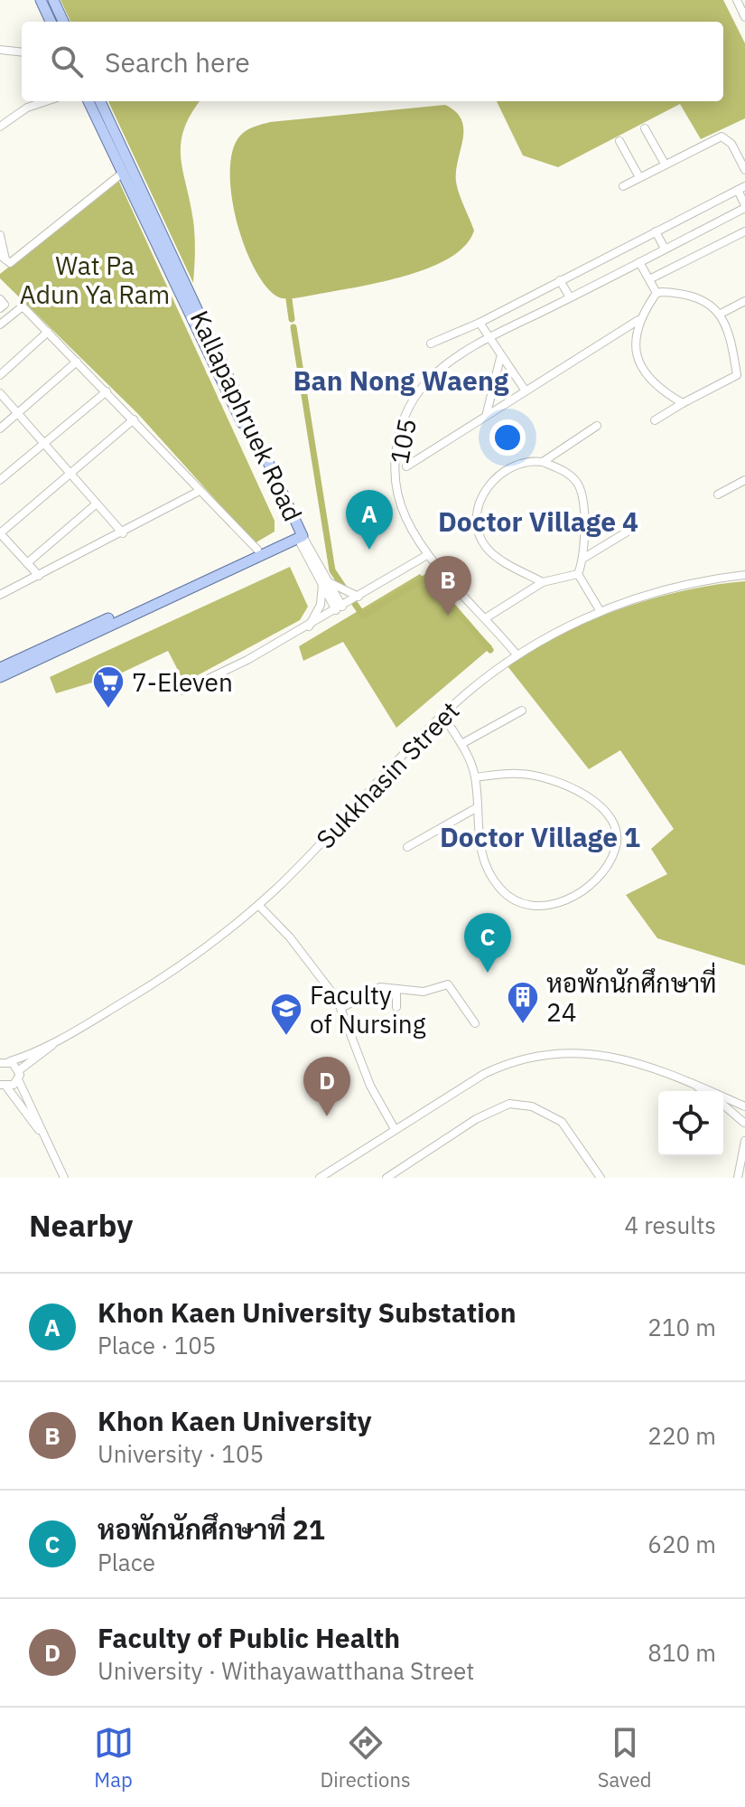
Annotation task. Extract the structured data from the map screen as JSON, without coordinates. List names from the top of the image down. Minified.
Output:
{"streets":{"main road":["Kallapaphruek Road"],"street":["105","Sukkhasin Street"]},"crossings":[["105","Sukkhasin Street"]],"districts":["Ban Nong Waeng","Doctor Village 4","Doctor Village 1"],"parks":["Wat Pa Adun Ya Ram"],"places":{"supermarket":["7-Eleven"],"building":["หอพักนักศึกษาที่ 24"],"school or university":["Faculty of Nursing"]},"page":{"search":"Search here","pins":["A","B","C","D"],"heading":["Nearby","4 results"],"list":[{"mark":"A","name":"Khon Kaen University Substation","note":"Place · 105","value":"210 m"},{"mark":"B","name":"Khon Kaen University","note":"University · 105","value":"220 m"},{"mark":"C","name":"หอพักนักศึกษาที่ 21","note":"Place","value":"620 m"},{"mark":"D","name":"Faculty of Public Health","note":"University · Withayawatthana Street","value":"810 m"}],"nav":["Map","Directions","Saved"]}}
